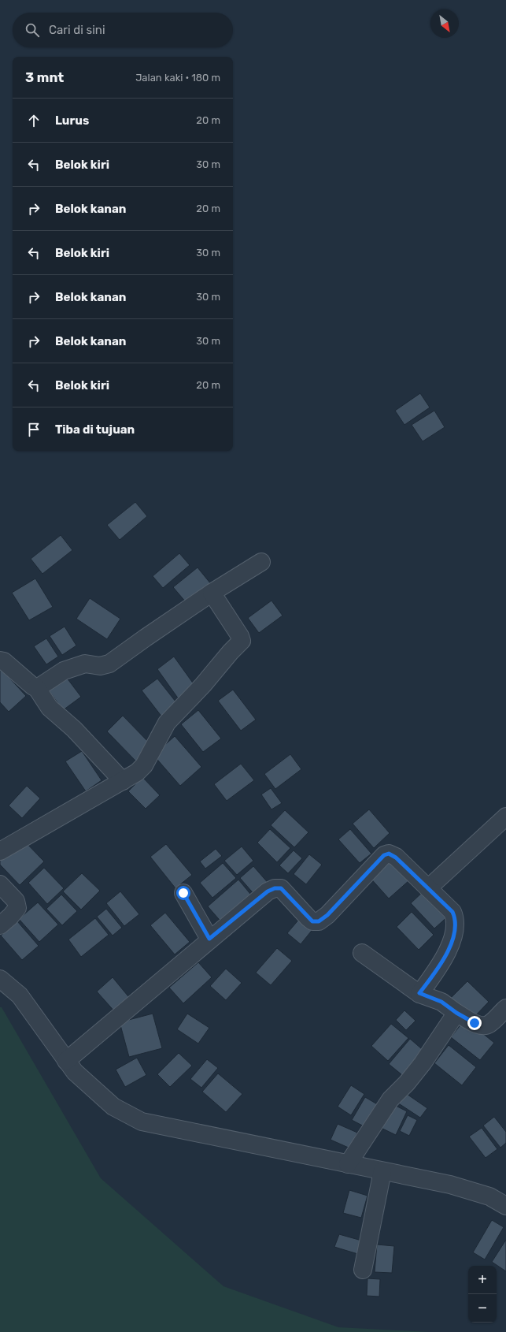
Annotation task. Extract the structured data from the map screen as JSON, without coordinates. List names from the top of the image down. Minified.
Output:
{"north":"bottom right","page":{"search":"Cari di sini","heading":["3 mnt","Jalan kaki · 180 m"],"list":[["Lurus","20 m"],["Belok kiri","30 m"],["Belok kanan","20 m"],["Belok kiri","30 m"],["Belok kanan","30 m"],["Belok kanan","30 m"],["Belok kiri","20 m"],"Tiba di tujuan"],"map_buttons":["+","−"]}}
